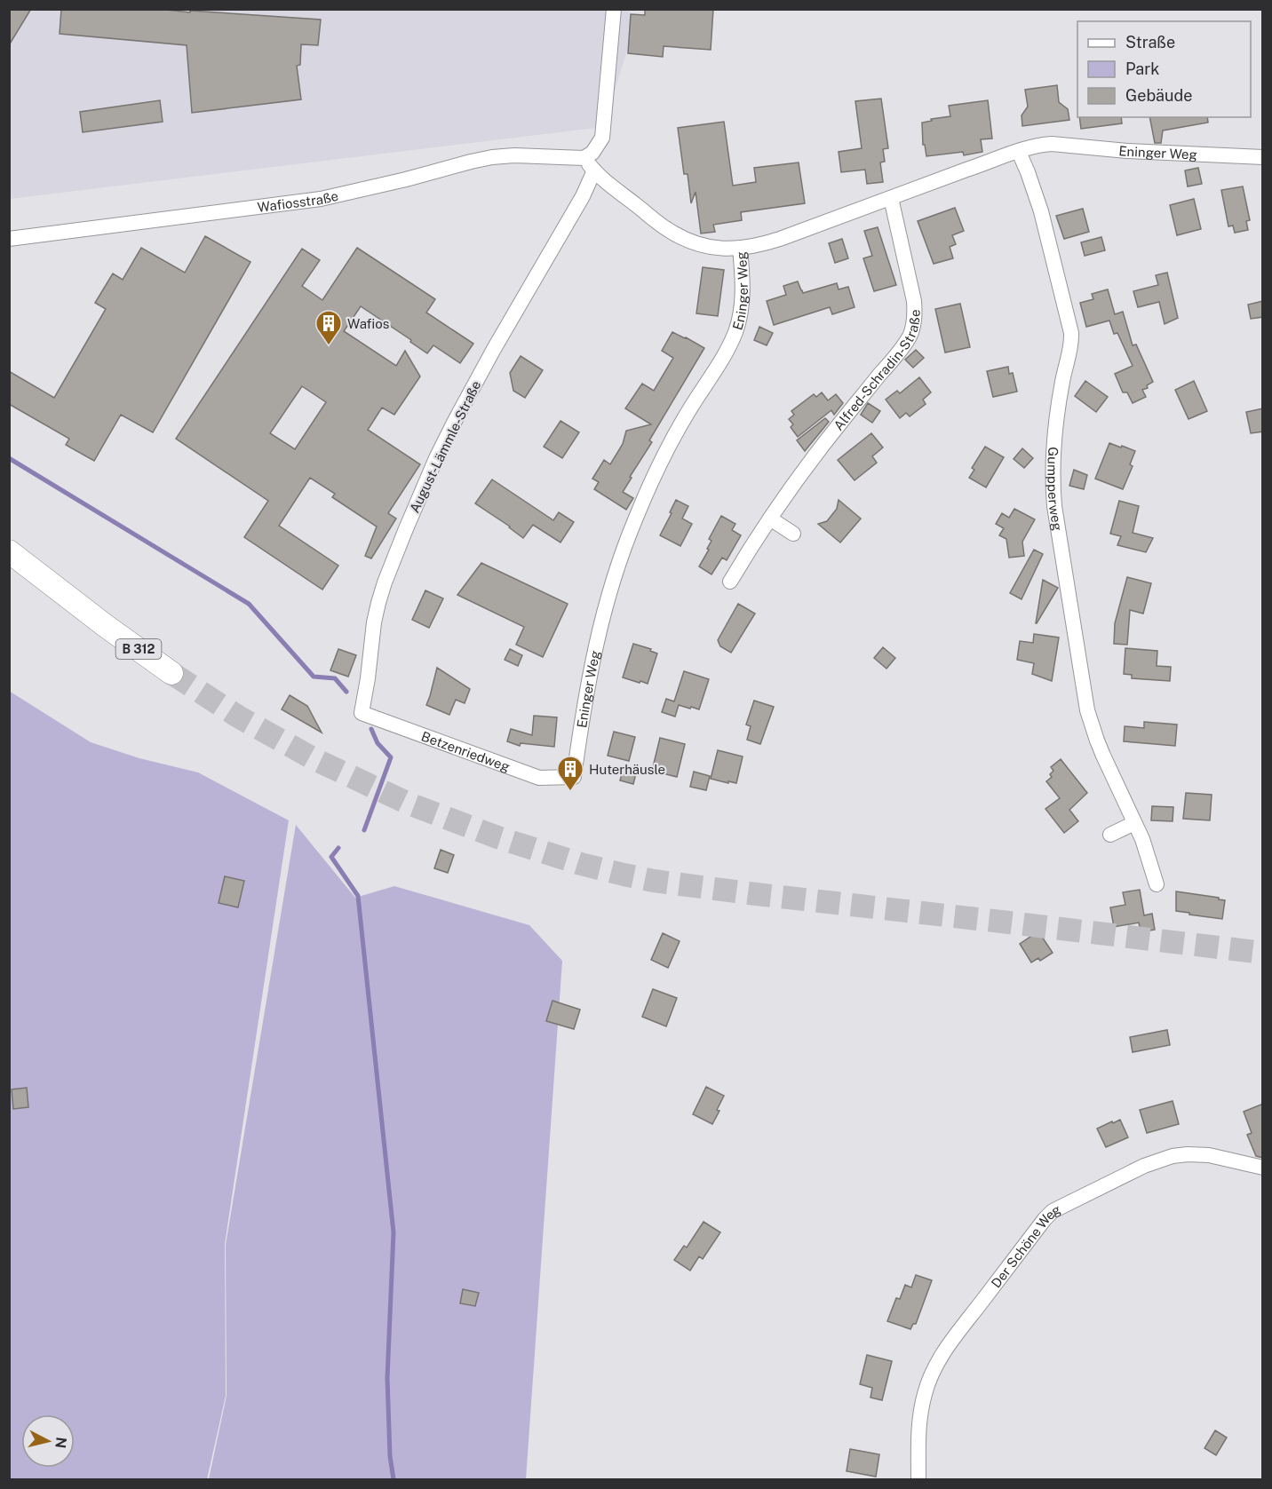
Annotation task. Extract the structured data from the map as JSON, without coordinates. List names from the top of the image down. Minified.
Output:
{"streets":{"main road":["B 312"],"street":["Eninger Weg","Wafiosstraße","Alfred-Schradin-Straße","August-Lämmle-Straße","Gumpperweg","Betzenriedweg","Der Schöne Weg"]},"crossings":[["Eninger Weg","Alfred-Schradin-Straße"],["Eninger Weg","Gumpperweg"],["Eninger Weg","Betzenriedweg"],["August-Lämmle-Straße","Betzenriedweg"]],"places":{"building":["Wafios","Huterhäusle"]},"legend":["Straße","Park","Gebäude"],"north":"right"}
